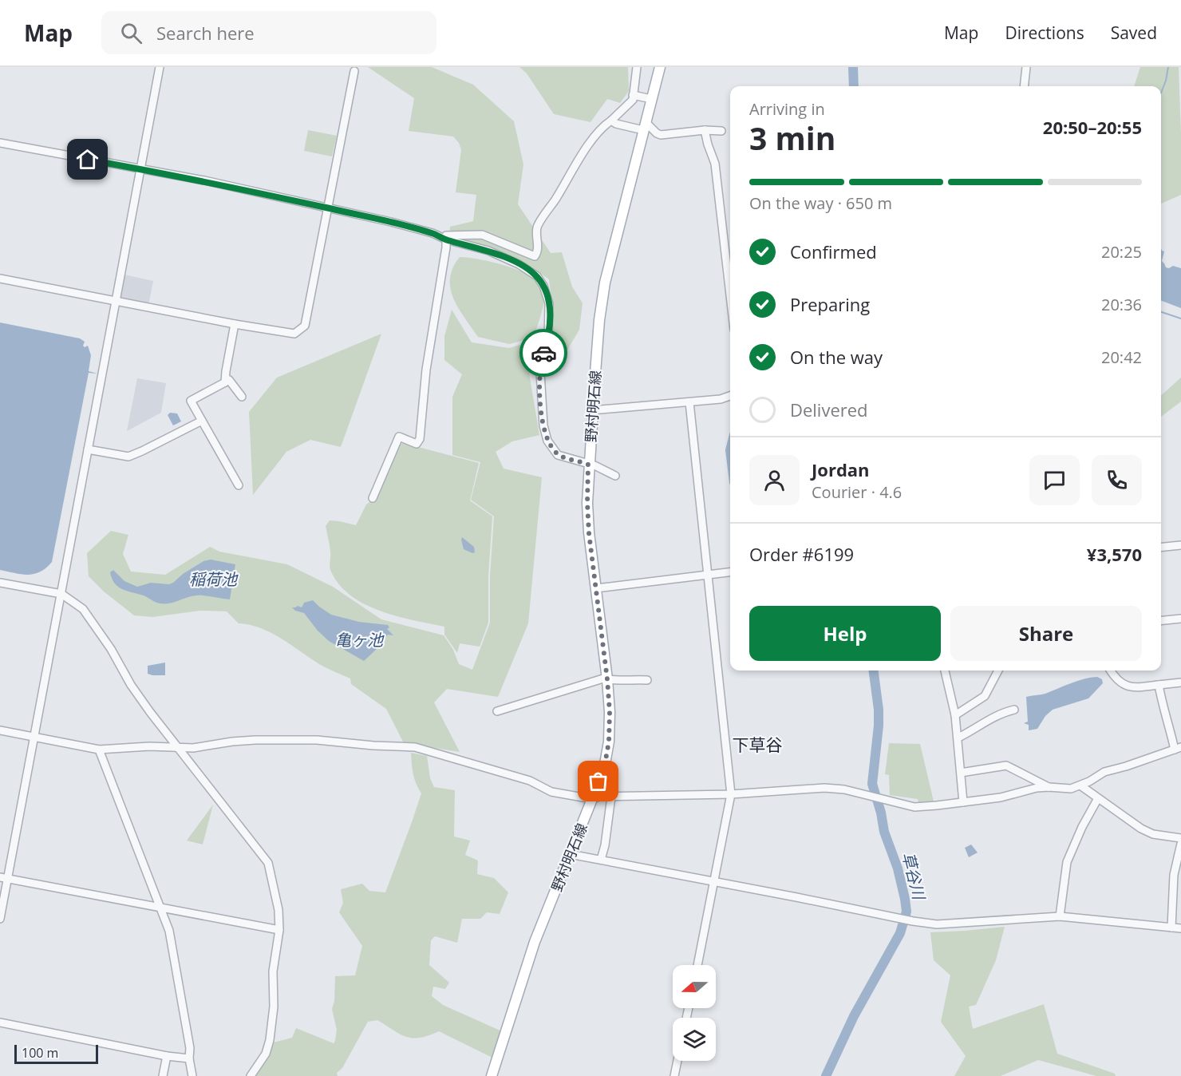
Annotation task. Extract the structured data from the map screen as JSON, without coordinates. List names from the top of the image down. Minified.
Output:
{"streets":{"main road":["野村明石線"]},"districts":["下草谷"],"water":["稲荷池","亀ヶ池","草谷川"],"scale_bar":"100 m","north":"left","page":{"header":"Map","search":"Search here","nav":["Map","Directions","Saved"],"heading":["3 min","Arriving in","20:50–20:55"],"panel":["Jordan","Courier · 4.6","Order #6199","¥3,570"],"bar":"On the way · 650 m","list":[["Confirmed","20:25"],["Preparing","20:36"],["On the way","20:42"],"Delivered"],"buttons":["Help","Share"],"scale":"100 m"}}
